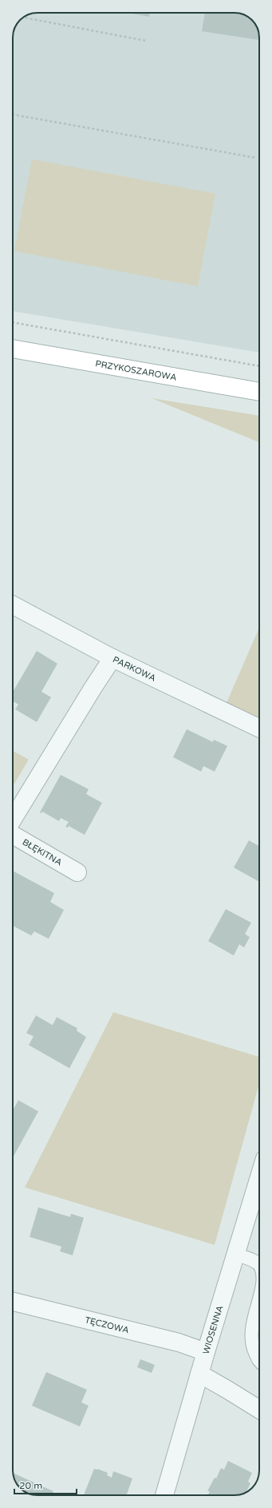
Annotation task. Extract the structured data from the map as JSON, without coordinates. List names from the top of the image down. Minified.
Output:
{"streets":{"street":["PRZYKOSZAROWA","PARKOWA","BŁĘKITNA","TĘCZOWA","WIOSENNA"]},"crossings":[["TĘCZOWA","WIOSENNA"]],"scale_bar":"20 m"}
